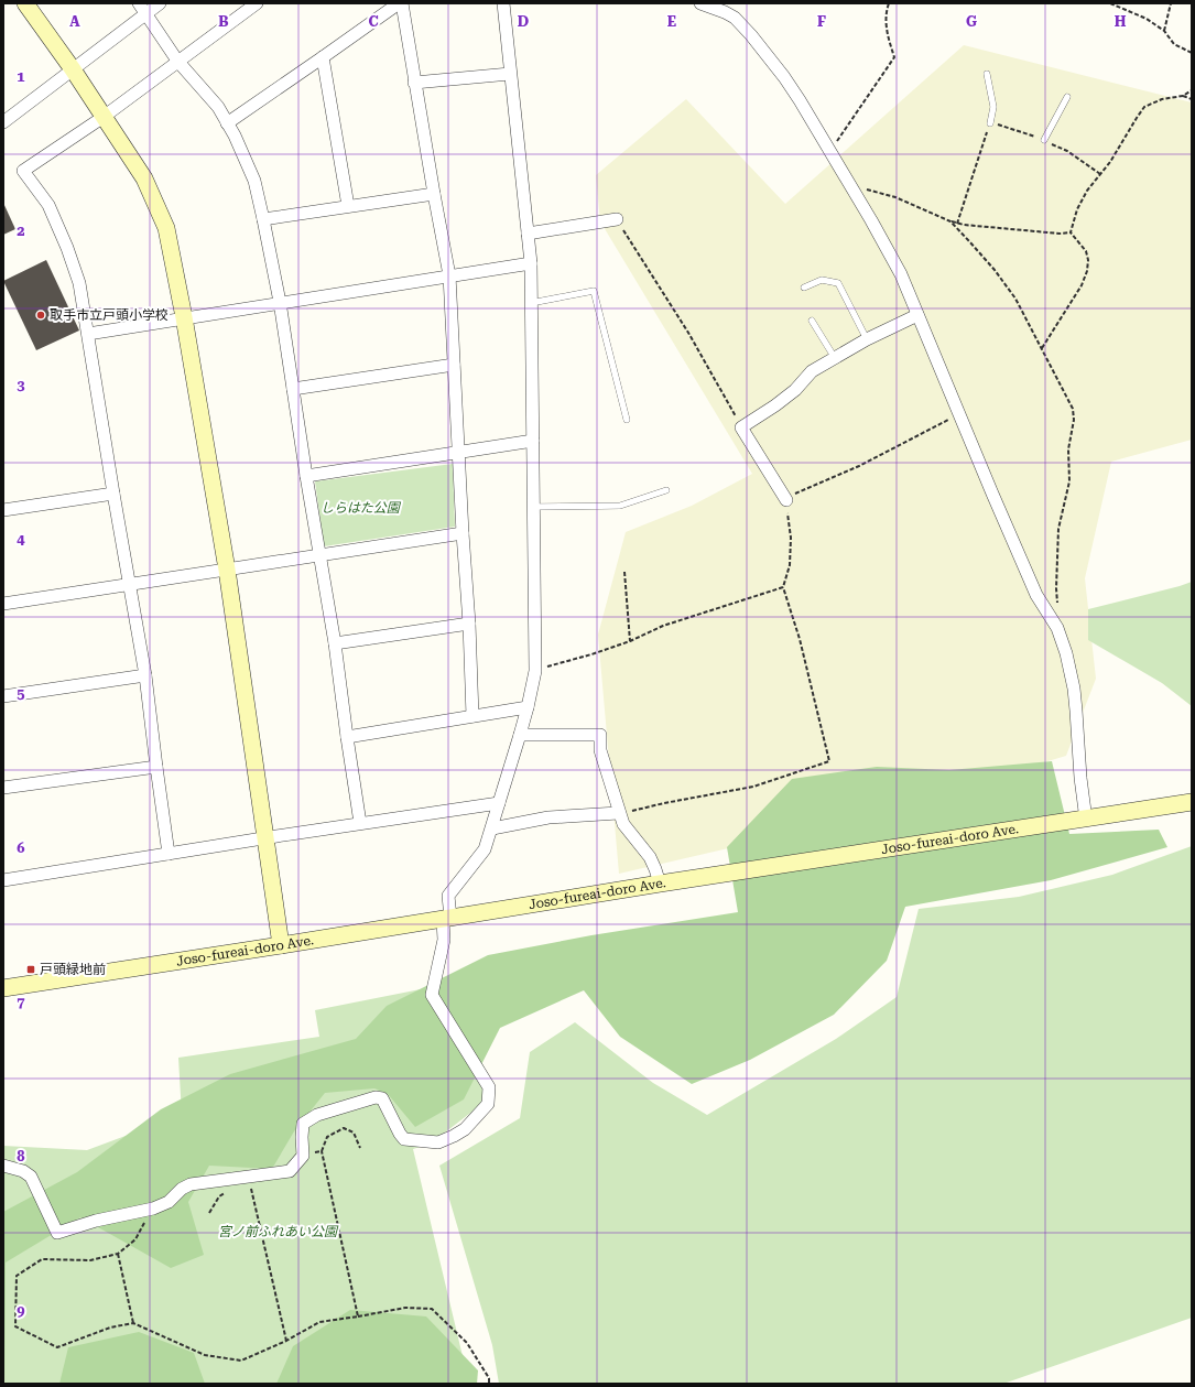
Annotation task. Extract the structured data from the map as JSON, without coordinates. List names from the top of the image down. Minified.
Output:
{"streets":{"street":["Joso-fureai-doro Ave."]},"parks":["しらはた公園","宮ノ前ふれあい公園"],"places":{"other":["取手市立戸頭小学校"],"transit":["戸頭緑地前"]},"grid":{"columns":["A","B","C","D","E","F","G","H"],"rows":["1","2","3","4","5","6","7","8","9"]}}
